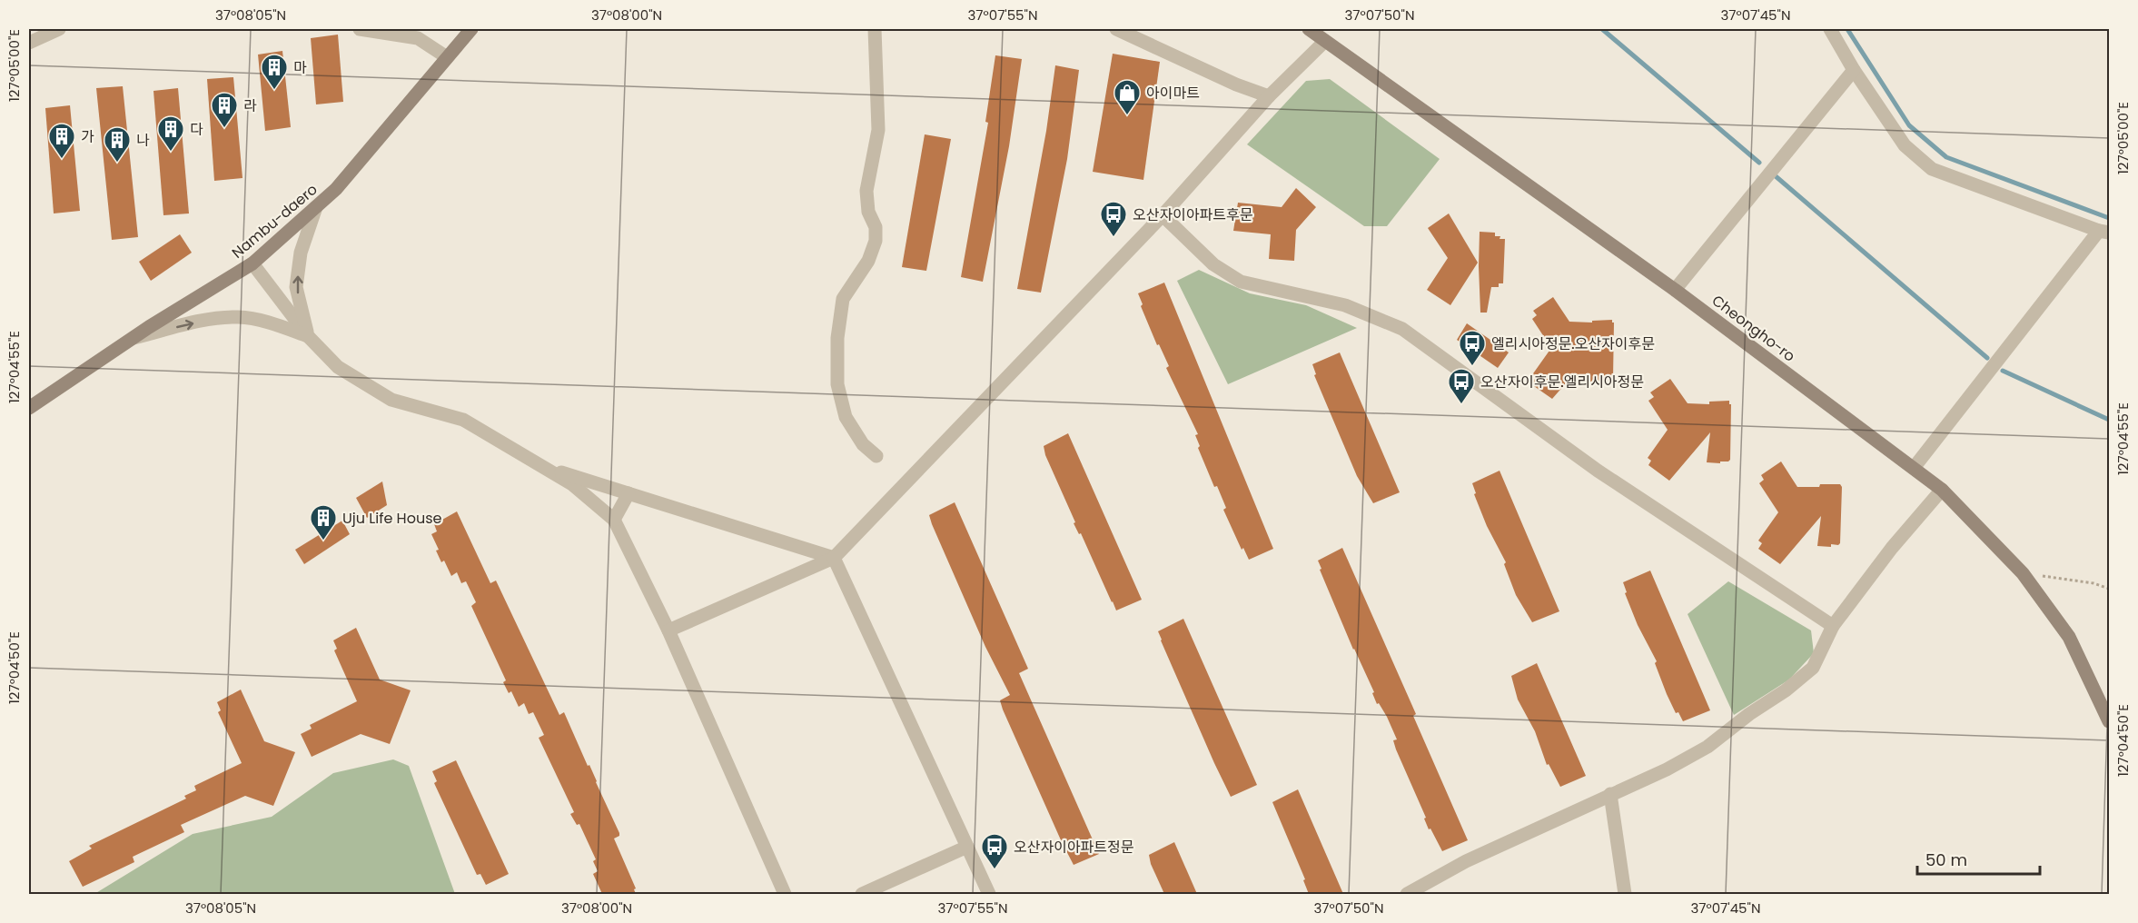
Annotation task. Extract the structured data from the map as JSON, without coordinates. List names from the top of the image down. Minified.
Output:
{"streets":{"street":["Nambu-daero","Cheongho-ro"]},"places":{"building":["마","라","다","가","나","Uju Life House"],"shop":["아이마트"],"bus stop":["오산자이아파트후문","엘리시아정문.오산자이후문","오산자이후문.엘리시아정문","오산자이아파트정문"]},"scale_bar":"50 m","coordinates":["37°08'05\"N","37°08'00\"N","37°07'55\"N","37°07'50\"N","37°07'45\"N","127°05'00\"E","127°04'55\"E","127°04'50\"E"]}
